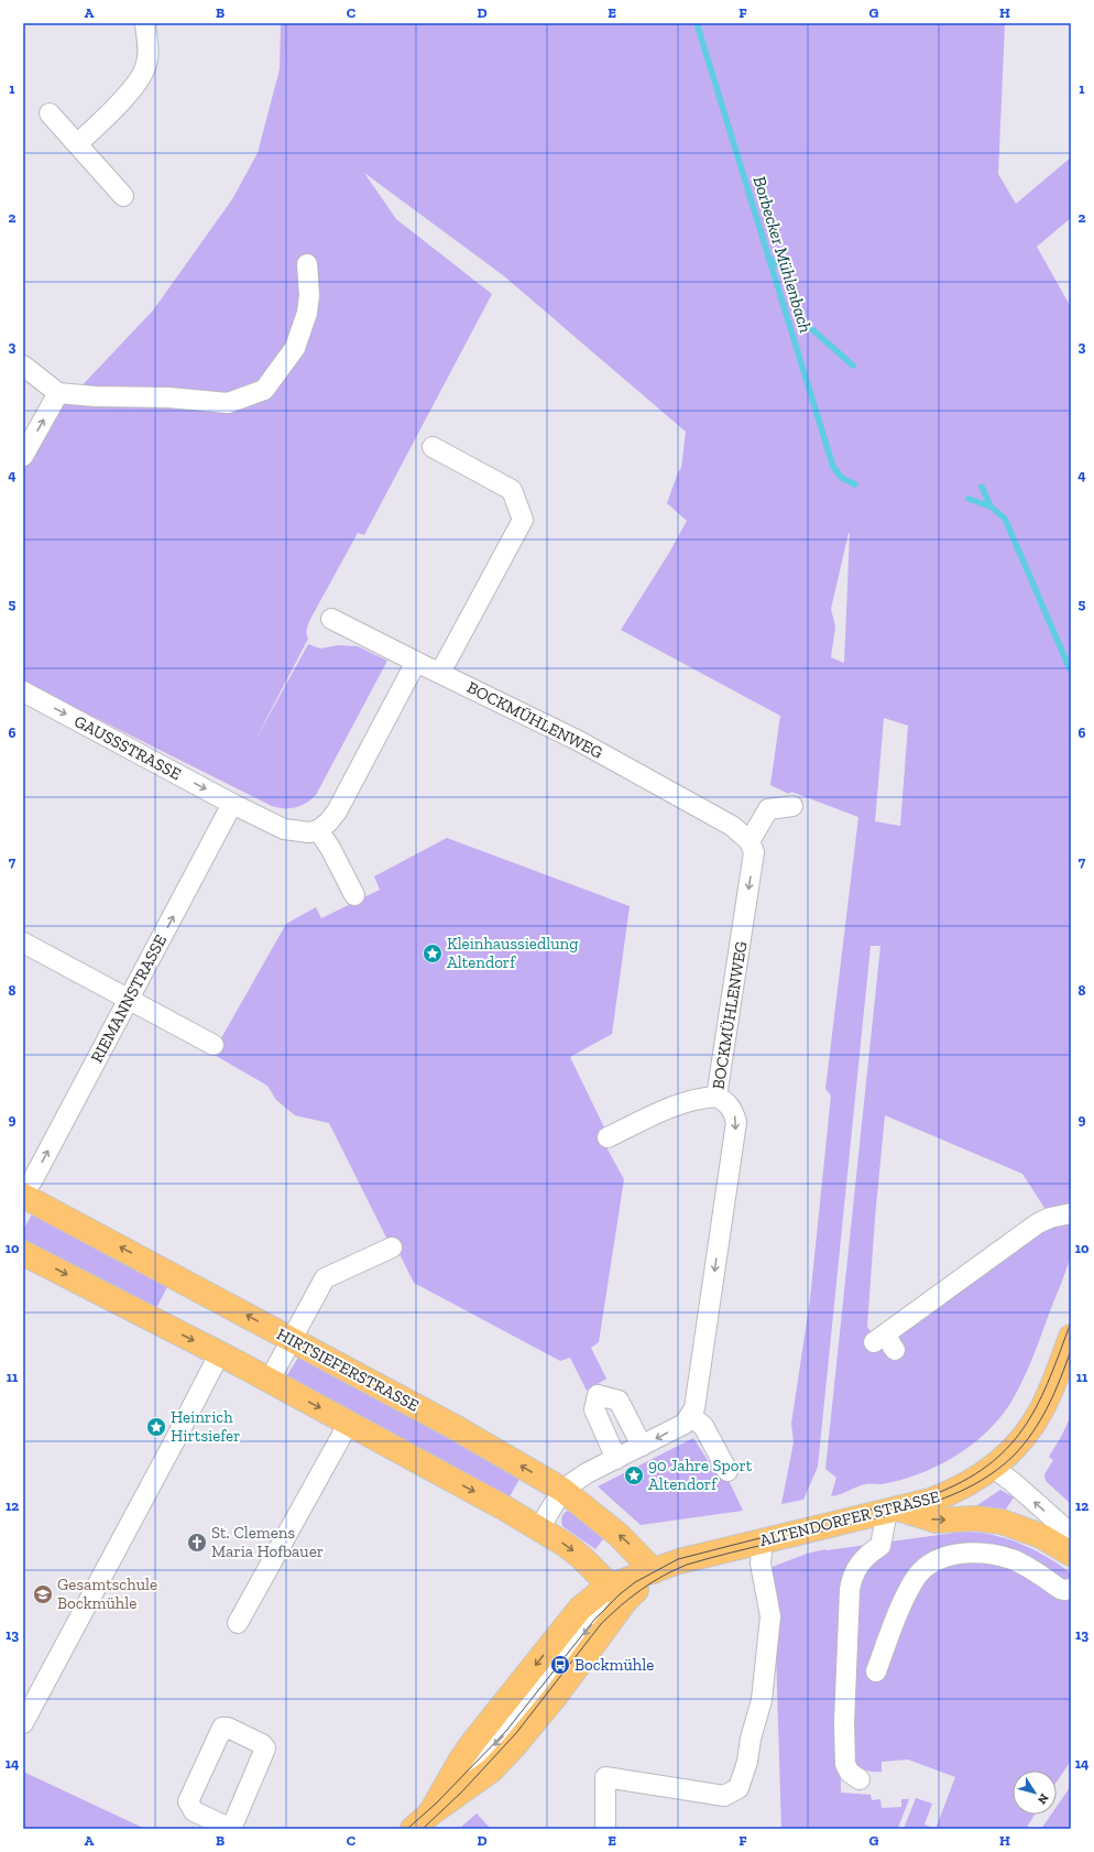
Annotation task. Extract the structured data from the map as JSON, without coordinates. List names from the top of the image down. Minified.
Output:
{"streets":{"main road":["HIRTSIEFERSTRASSE","ALTENDORFER STRASSE"],"street":["BOCKMÜHLENWEG","GAUSSSTRASSE","RIEMANNSTRASSE"]},"crossings":[["GAUSSSTRASSE","RIEMANNSTRASSE"],["RIEMANNSTRASSE","HIRTSIEFERSTRASSE"],["HIRTSIEFERSTRASSE","ALTENDORFER STRASSE"]],"one_way":["BOCKMÜHLENWEG","GAUSSSTRASSE","RIEMANNSTRASSE"],"water":["Borbecker Mühlenbach"],"places":{"place":["Kleinhaussiedlung Altendorf","Heinrich Hirtsiefer","90 Jahre Sport Altendorf"],"church":["St. Clemens Maria Hofbauer"],"school or university":["Gesamtschule Bockmühle"],"bus stop":["Bockmühle"]},"north":"bottom right","grid":{"columns":["A","B","C","D","E","F","G","H"],"rows":["1","2","3","4","5","6","7","8","9","10","11","12","13","14"]}}
